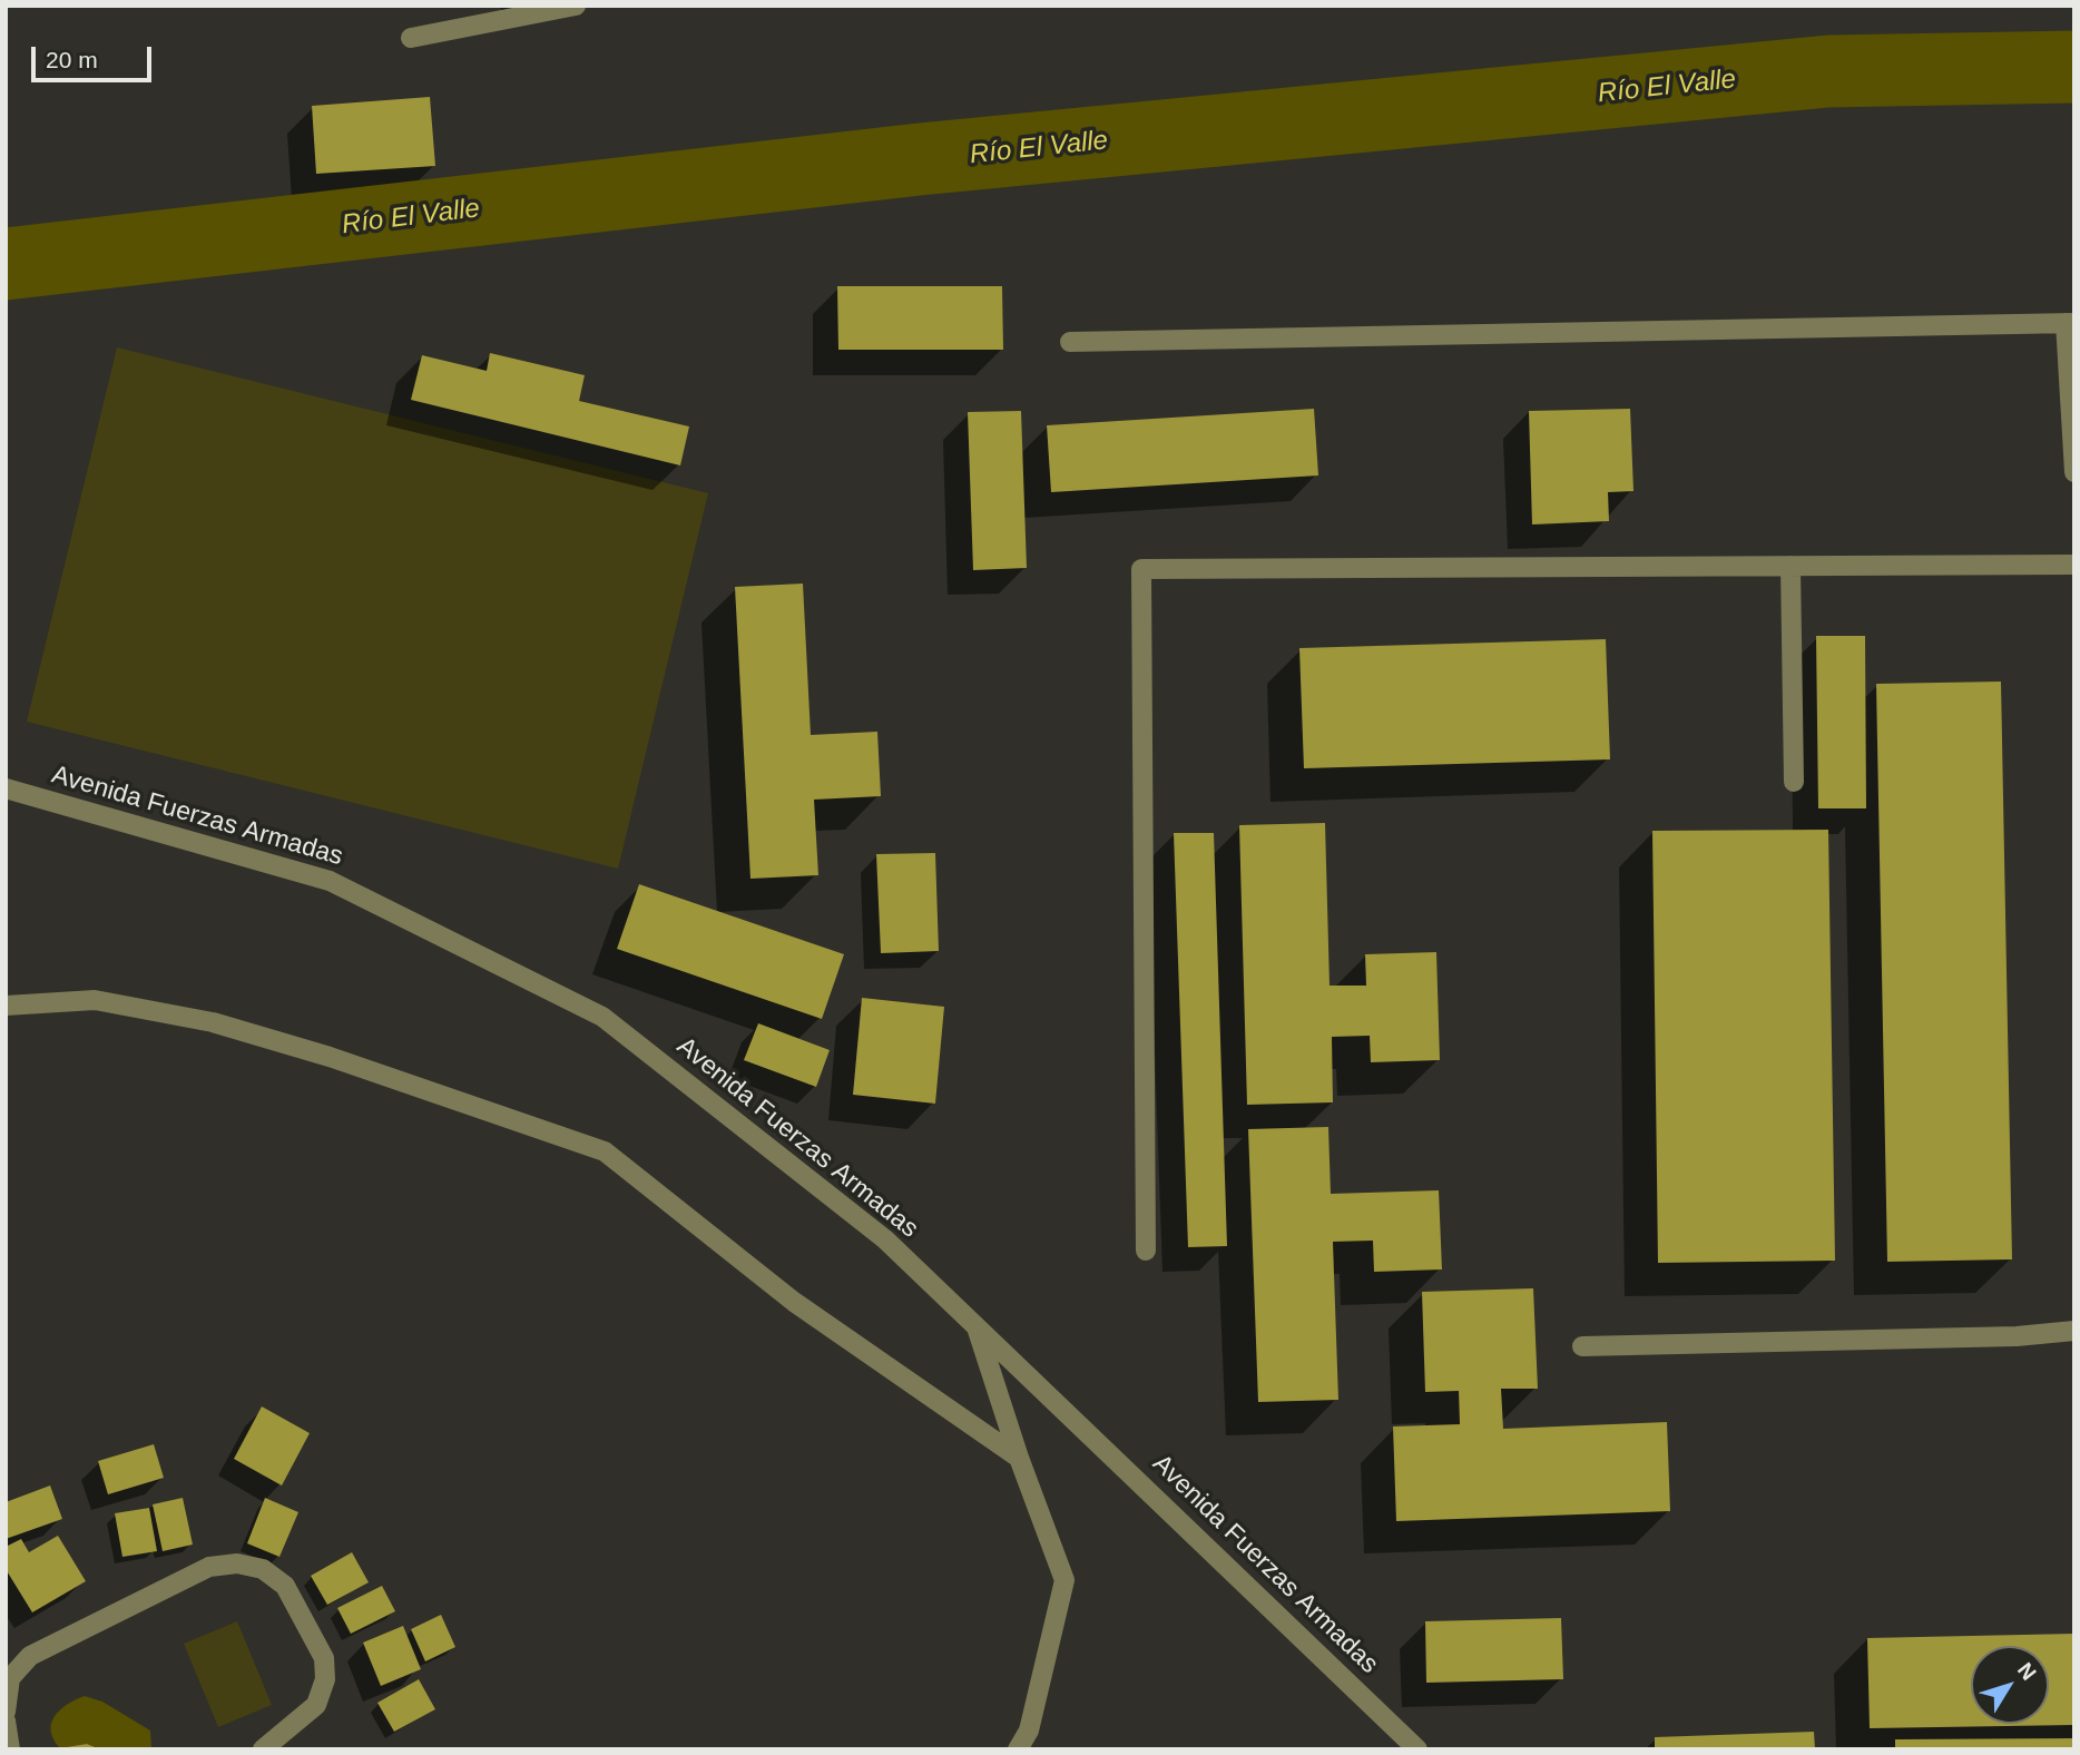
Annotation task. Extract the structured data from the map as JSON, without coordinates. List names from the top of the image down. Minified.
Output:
{"streets":{"street":["Avenida Fuerzas Armadas"]},"water":["Río El Valle"],"scale_bar":"20 m","north":"top right"}
